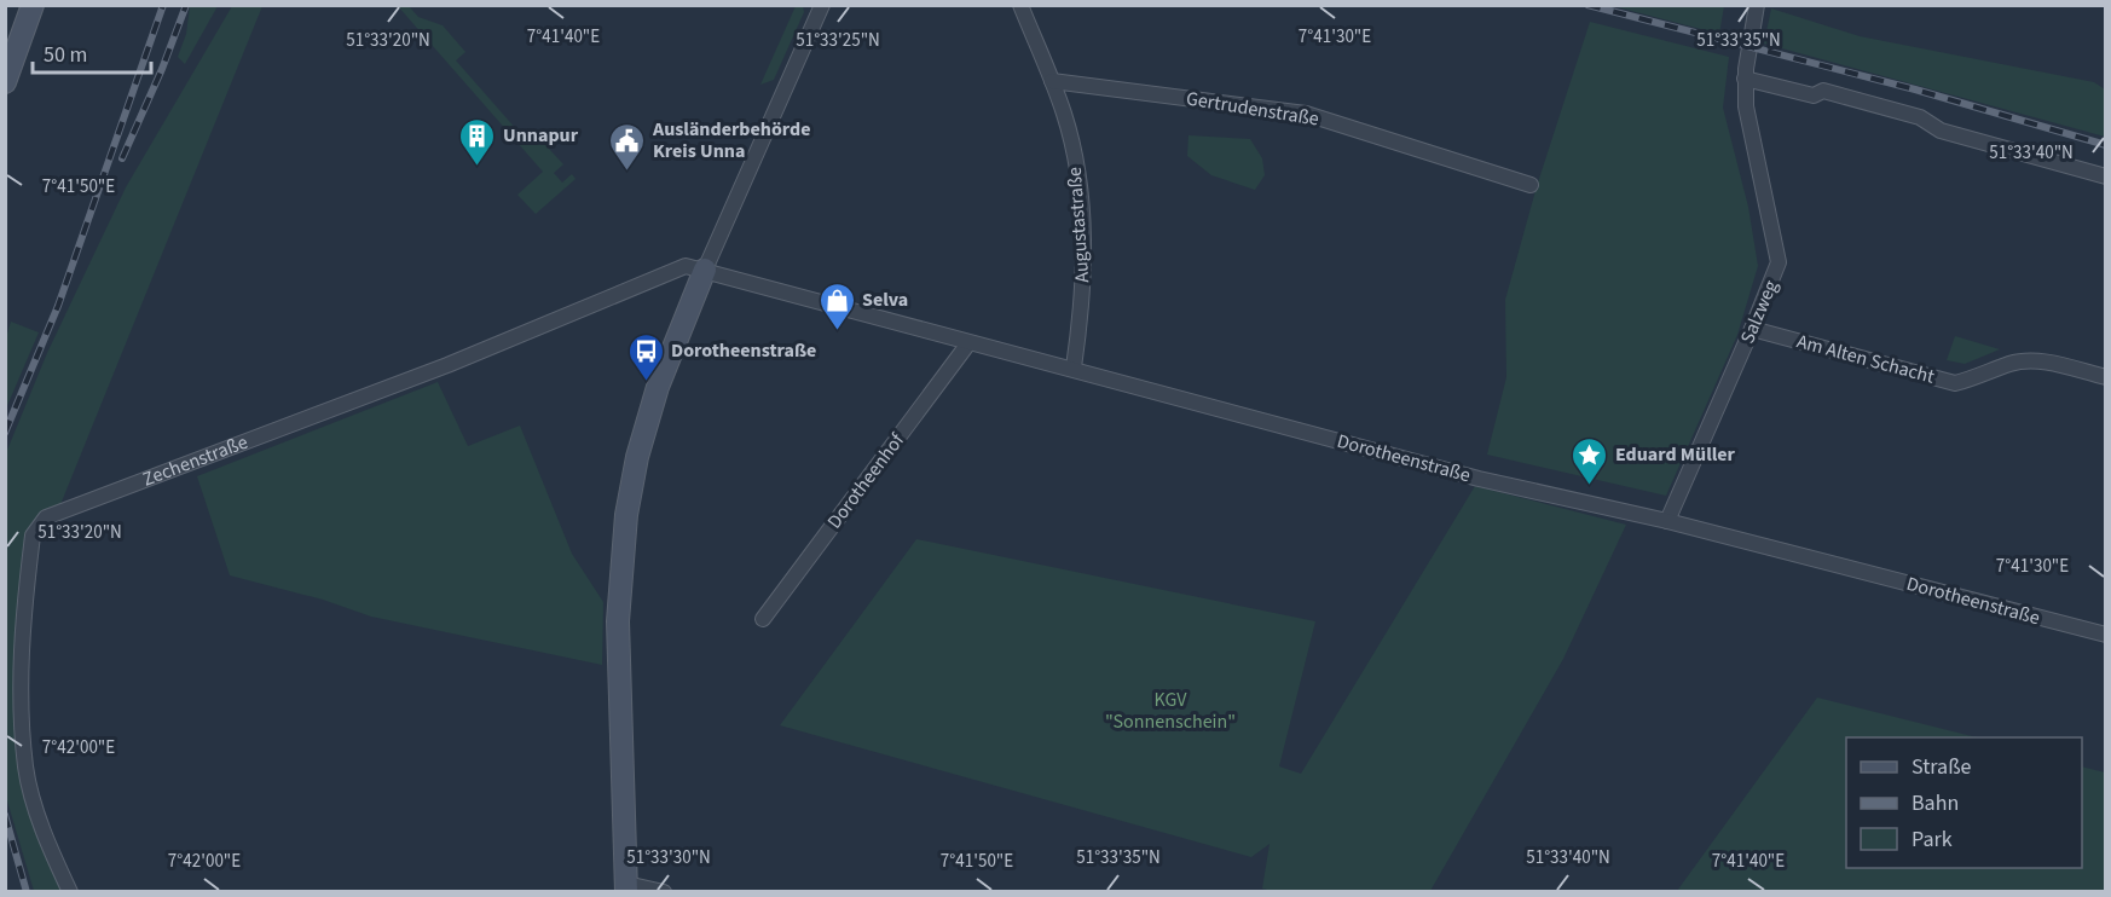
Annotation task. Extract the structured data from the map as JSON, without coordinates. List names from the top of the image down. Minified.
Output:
{"streets":{"street":["Gertrudenstraße","Augustastraße","Salzweg","Am Alten Schacht","Dorotheenstraße","Zechenstraße","Dorotheenhof"]},"crossings":[["Gertrudenstraße","Augustastraße"],["Augustastraße","Dorotheenstraße"],["Salzweg","Am Alten Schacht"],["Salzweg","Dorotheenstraße"],["Dorotheenstraße","Zechenstraße"],["Dorotheenstraße","Dorotheenhof"]],"parks":["KGV \"Sonnenschein\""],"places":{"building":["Unnapur"],"public building":["Ausländerbehörde Kreis Unna"],"shop":["Selva"],"bus stop":["Dorotheenstraße"],"place":["Eduard Müller"]},"legend":["Straße","Bahn","Park"],"scale_bar":"50 m","coordinates":["7°41'40\"E","7°41'30\"E","51°33'20\"N","51°33'25\"N","51°33'35\"N","51°33'40\"N","7°41'50\"E","7°42'00\"E","51°33'30\"N"]}
